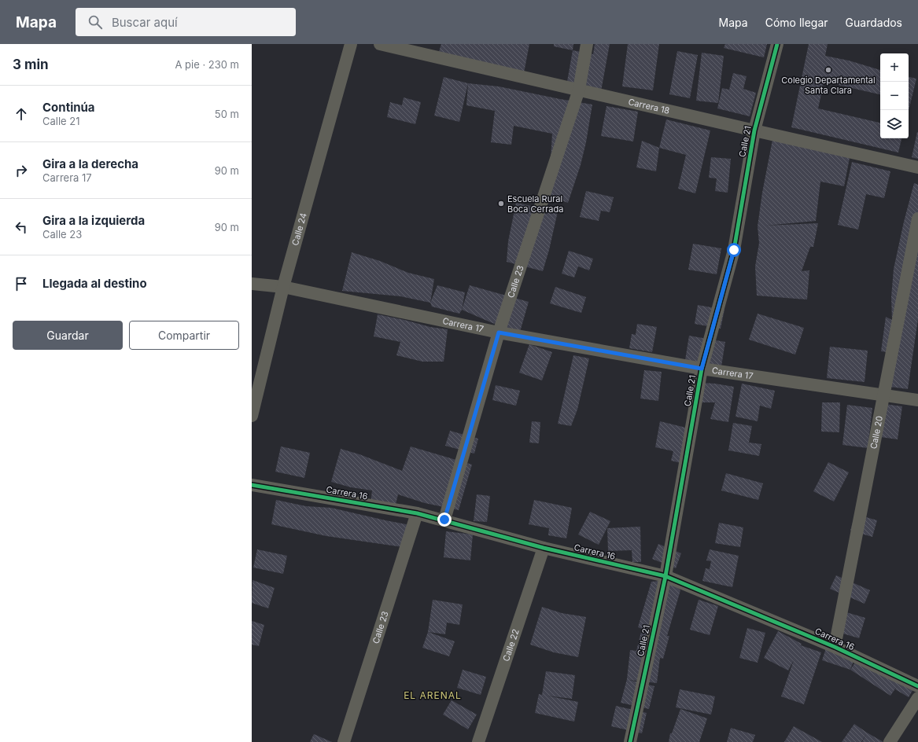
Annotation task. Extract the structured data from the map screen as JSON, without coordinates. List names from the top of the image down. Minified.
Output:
{"streets":{"street":["Carrera 18","Calle 21","Calle 24","Calle 23","Carrera 17","Calle 20","Carrera 16","Calle 22"]},"crossings":[["Carrera 18","Calle 21"],["Carrera 18","Calle 23"],["Calle 21","Carrera 17"],["Calle 21","Carrera 16"],["Calle 24","Carrera 17"],["Calle 23","Carrera 17"],["Calle 23","Carrera 16"],["Carrera 17","Calle 20"],["Calle 20","Carrera 16"],["Carrera 16","Calle 22"]],"districts":["EL ARENAL"],"places":["Colegio Departamental Santa Clara","Escuela Rural Boca Cerrada"],"page":{"header":"Mapa","search":"Buscar aquí","nav":["Mapa","Cómo llegar","Guardados"],"heading":["3 min","A pie · 230 m"],"map_buttons":["+","−"],"list":[["Continúa","Calle 21","50 m"],["Gira a la derecha","Carrera 17","90 m"],["Gira a la izquierda","Calle 23","90 m"],"Llegada al destino"],"buttons":["Guardar","Compartir"]}}
